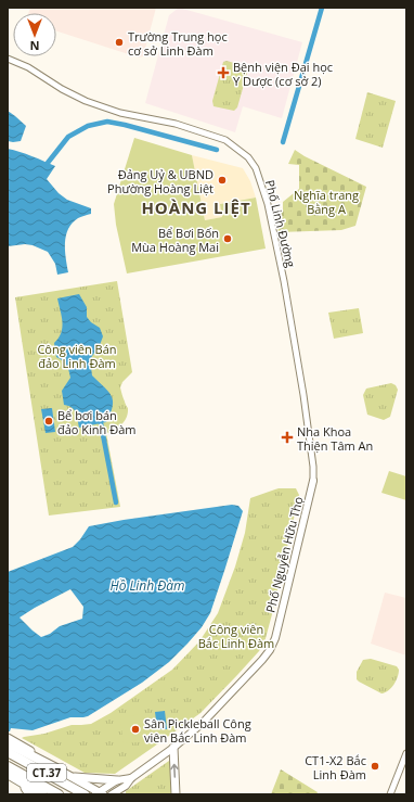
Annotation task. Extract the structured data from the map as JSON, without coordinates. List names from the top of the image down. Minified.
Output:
{"streets":{"highway":["CT.37"],"main road":["Phố Nguyễn Hữu Thọ"],"street":["Phố Linh Đường"]},"crossings":[["Phố Linh Đường","Phố Nguyễn Hữu Thọ"]],"districts":["HOÀNG LIỆT"],"water":["Hồ Linh Đàm"],"parks":["Nghĩa trang Bằng A","Công viên Bán đảo Linh Đàm","Công viên Bắc Linh Đàm"],"places":{"other":["Trường Trung học cơ sở Linh Đàm","Đảng Uỷ & UBND Phường Hoàng Liệt","Bể Bơi Bốn Mùa Hoàng Mai","Bể bơi bán đảo Kinh Đàm","Sân Pickleball Công viên Bắc Linh Đàm","CT1-X2 Bắc Linh Đàm"],"health":["Bệnh viện Đại học Y Dược (cơ sở 2)","Nha Khoa Thiện Tâm An"]},"north":"bottom"}
